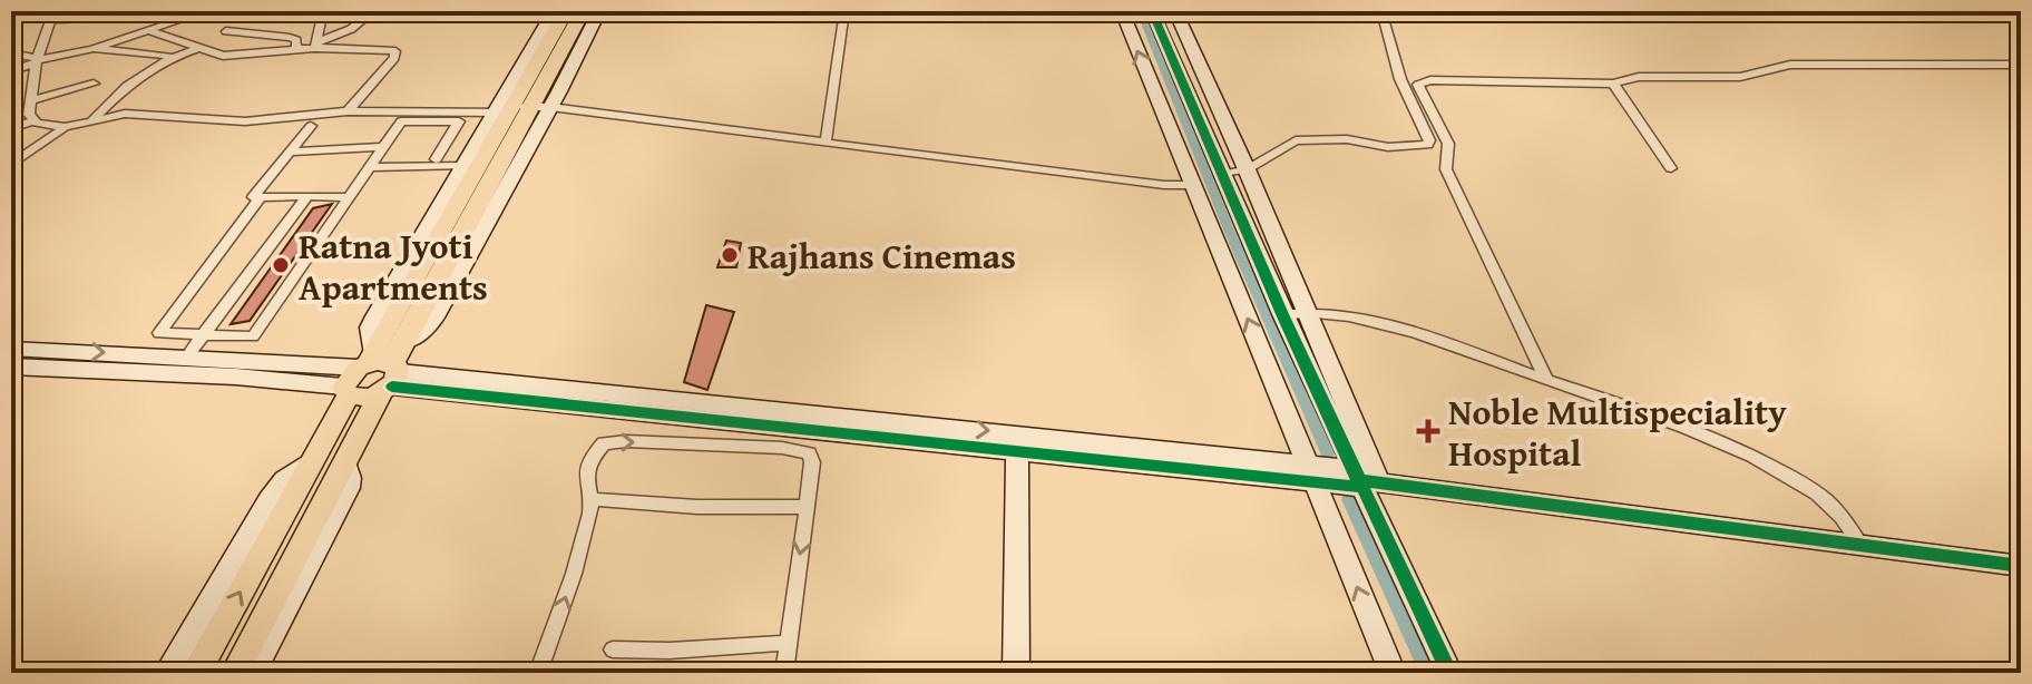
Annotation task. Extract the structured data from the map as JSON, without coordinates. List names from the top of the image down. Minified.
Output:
{"places":{"other":["Rajhans Cinemas","Ratna Jyoti Apartments"],"health":["Noble Multispeciality Hospital"]}}
